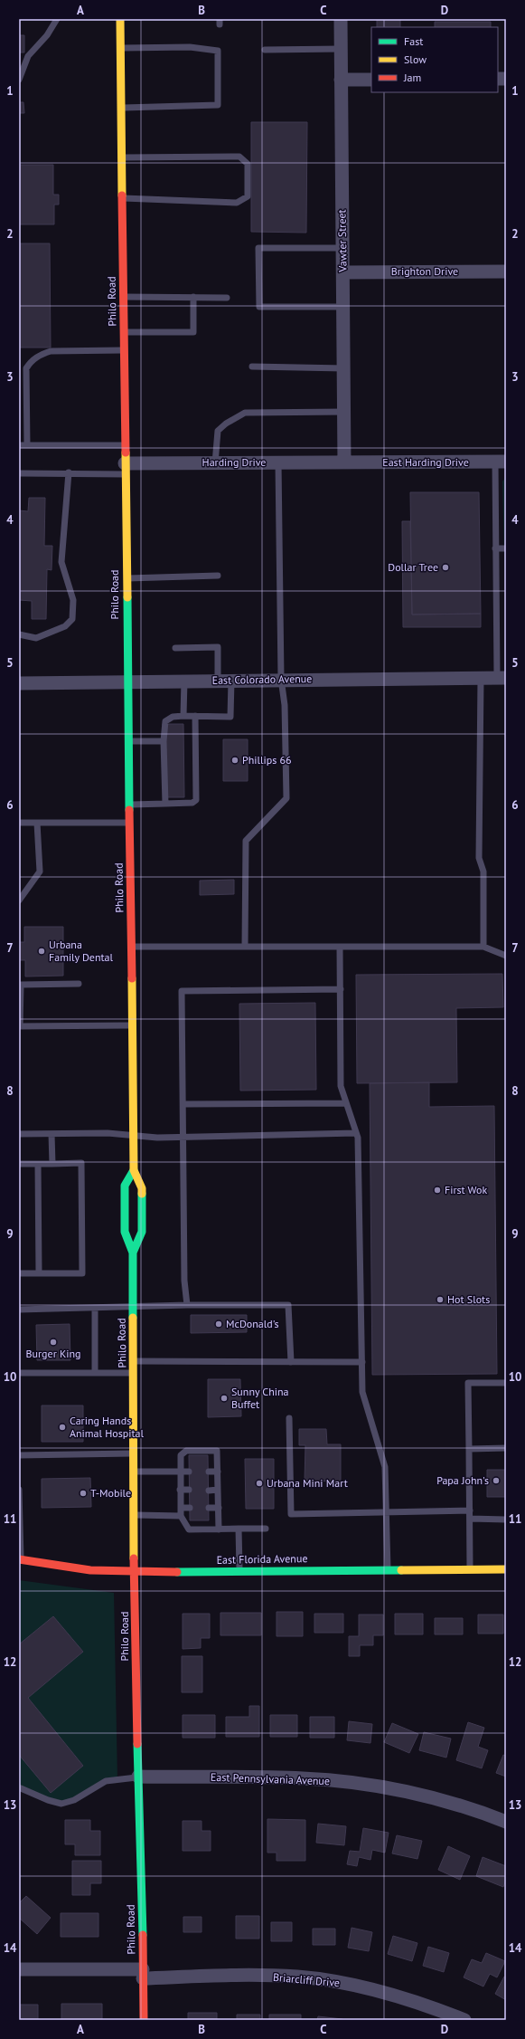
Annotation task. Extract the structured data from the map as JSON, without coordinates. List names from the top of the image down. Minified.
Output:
{"streets":{"main road":["Philo Road","East Florida Avenue"],"street":["Vawter Street","Brighton Drive","Harding Drive","East Harding Drive","East Colorado Avenue","East Pennsylvania Avenue","Briarcliff Drive"]},"crossings":[["Vawter Street","Brighton Drive"],["Vawter Street","Harding Drive"],["Vawter Street","East Harding Drive"],["Philo Road","Harding Drive"],["Philo Road","East Colorado Avenue"],["Philo Road","East Florida Avenue"],["Philo Road","East Pennsylvania Avenue"],["Philo Road","Briarcliff Drive"],["Harding Drive","East Harding Drive"]],"places":["Dollar Tree","Phillips 66","Urbana Family Dental","First Wok","Hot Slots","McDonald's","Burger King","Sunny China Buffet","Caring Hands Animal Hospital","Papa John's","Urbana Mini Mart","T-Mobile"],"legend":["Fast","Slow","Jam"],"grid":{"columns":["A","B","C","D"],"rows":["1","2","3","4","5","6","7","8","9","10","11","12","13","14"]}}
